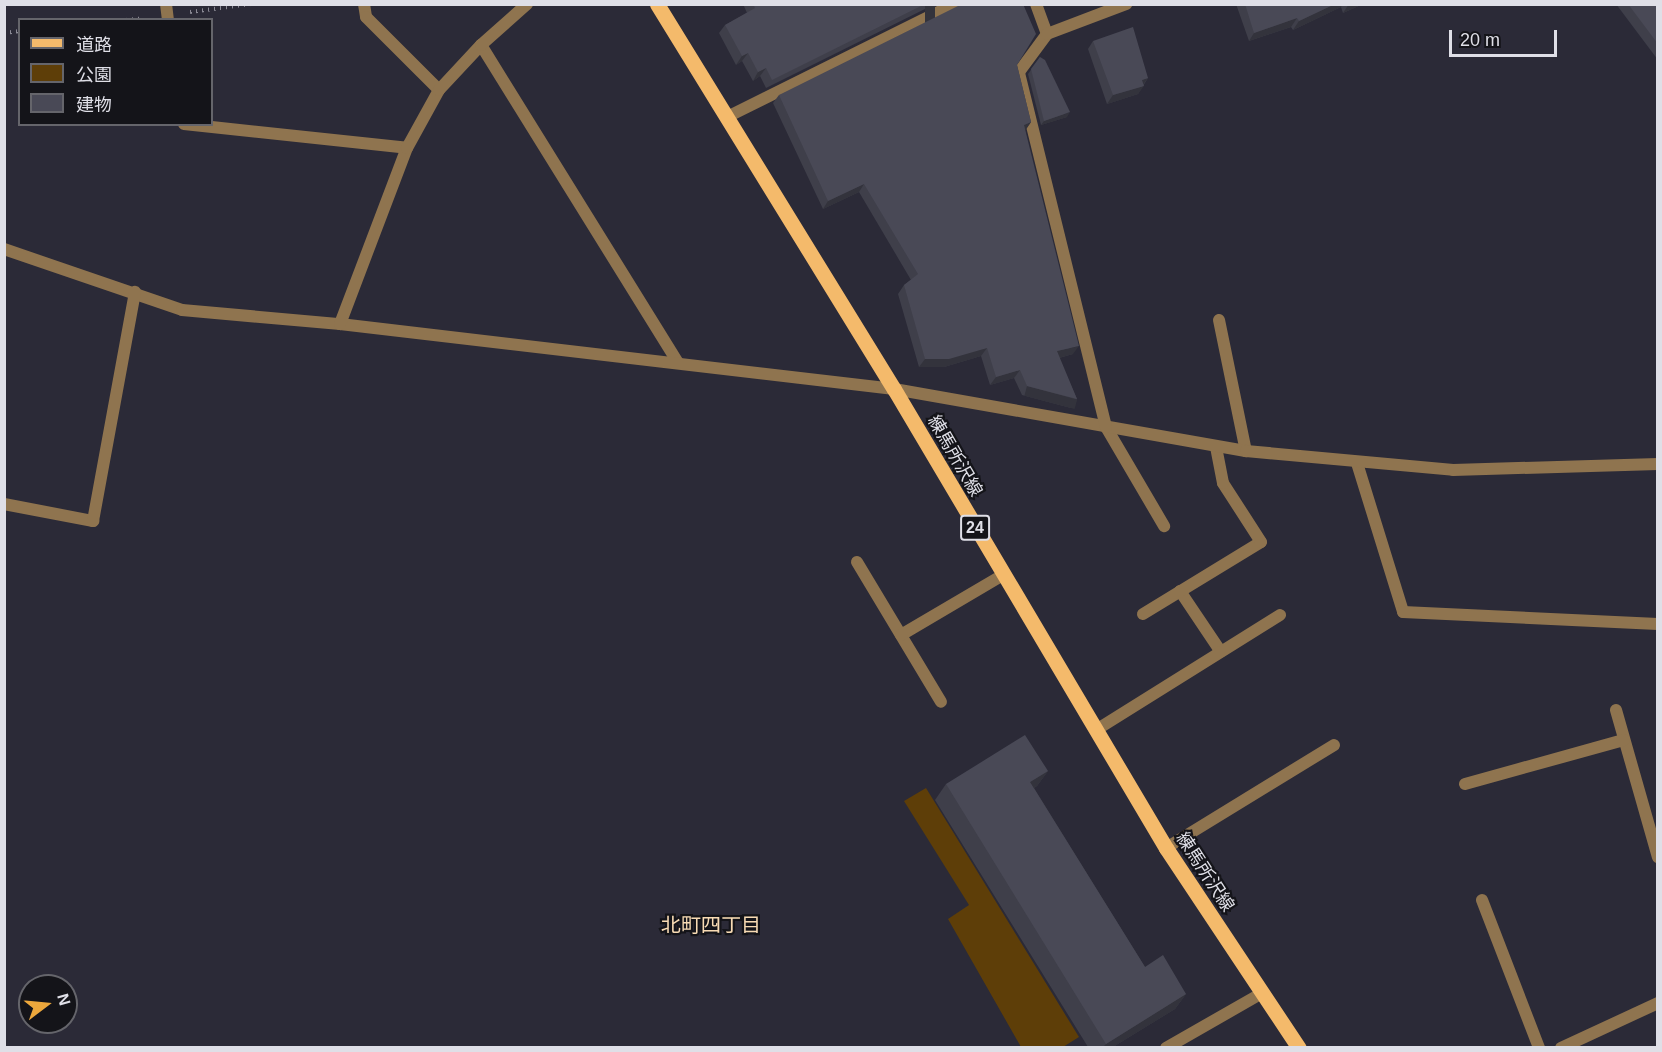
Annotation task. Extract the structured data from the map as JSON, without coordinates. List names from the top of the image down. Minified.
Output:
{"streets":{"main road":["練馬所沢線","24"]},"districts":["北町四丁目"],"legend":["道路","公園","建物"],"scale_bar":"20 m","north":"right"}
